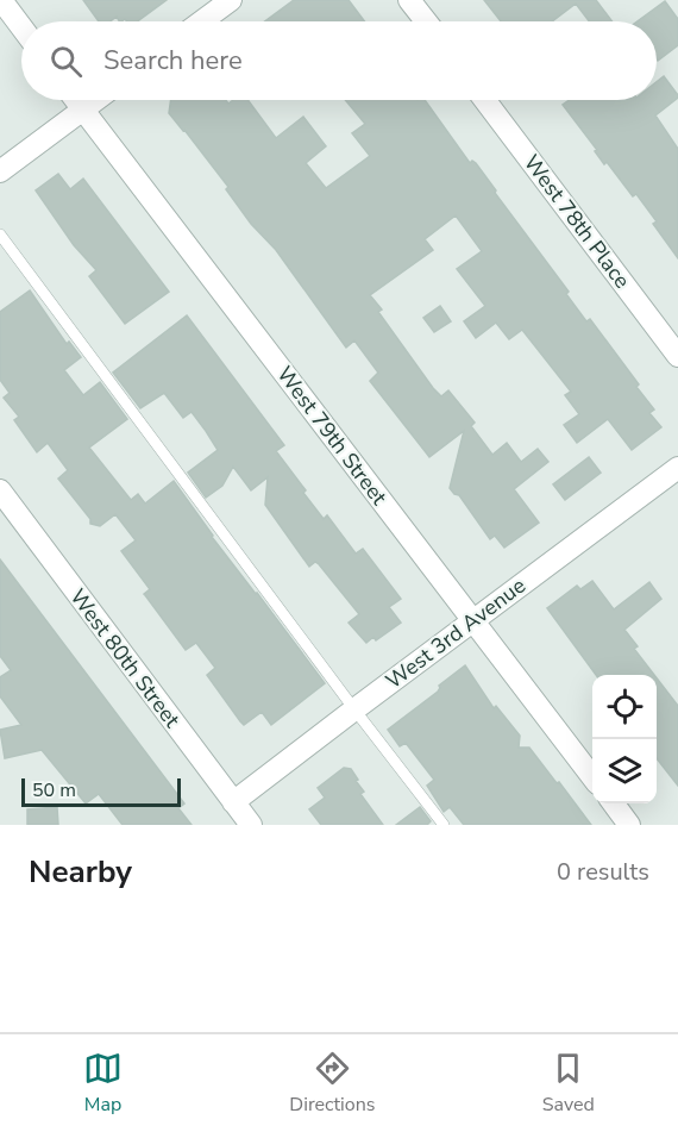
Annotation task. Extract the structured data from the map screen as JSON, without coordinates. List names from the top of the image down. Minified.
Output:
{"streets":{"street":["West 78th Place","West 79th Street","West 3rd Avenue","West 80th Street"]},"crossings":[["West 79th Street","West 3rd Avenue"],["West 3rd Avenue","West 80th Street"]],"scale_bar":"50 m","page":{"search":"Search here","scale":"50 m","heading":["Nearby","0 results"],"nav":["Map","Directions","Saved"]}}
